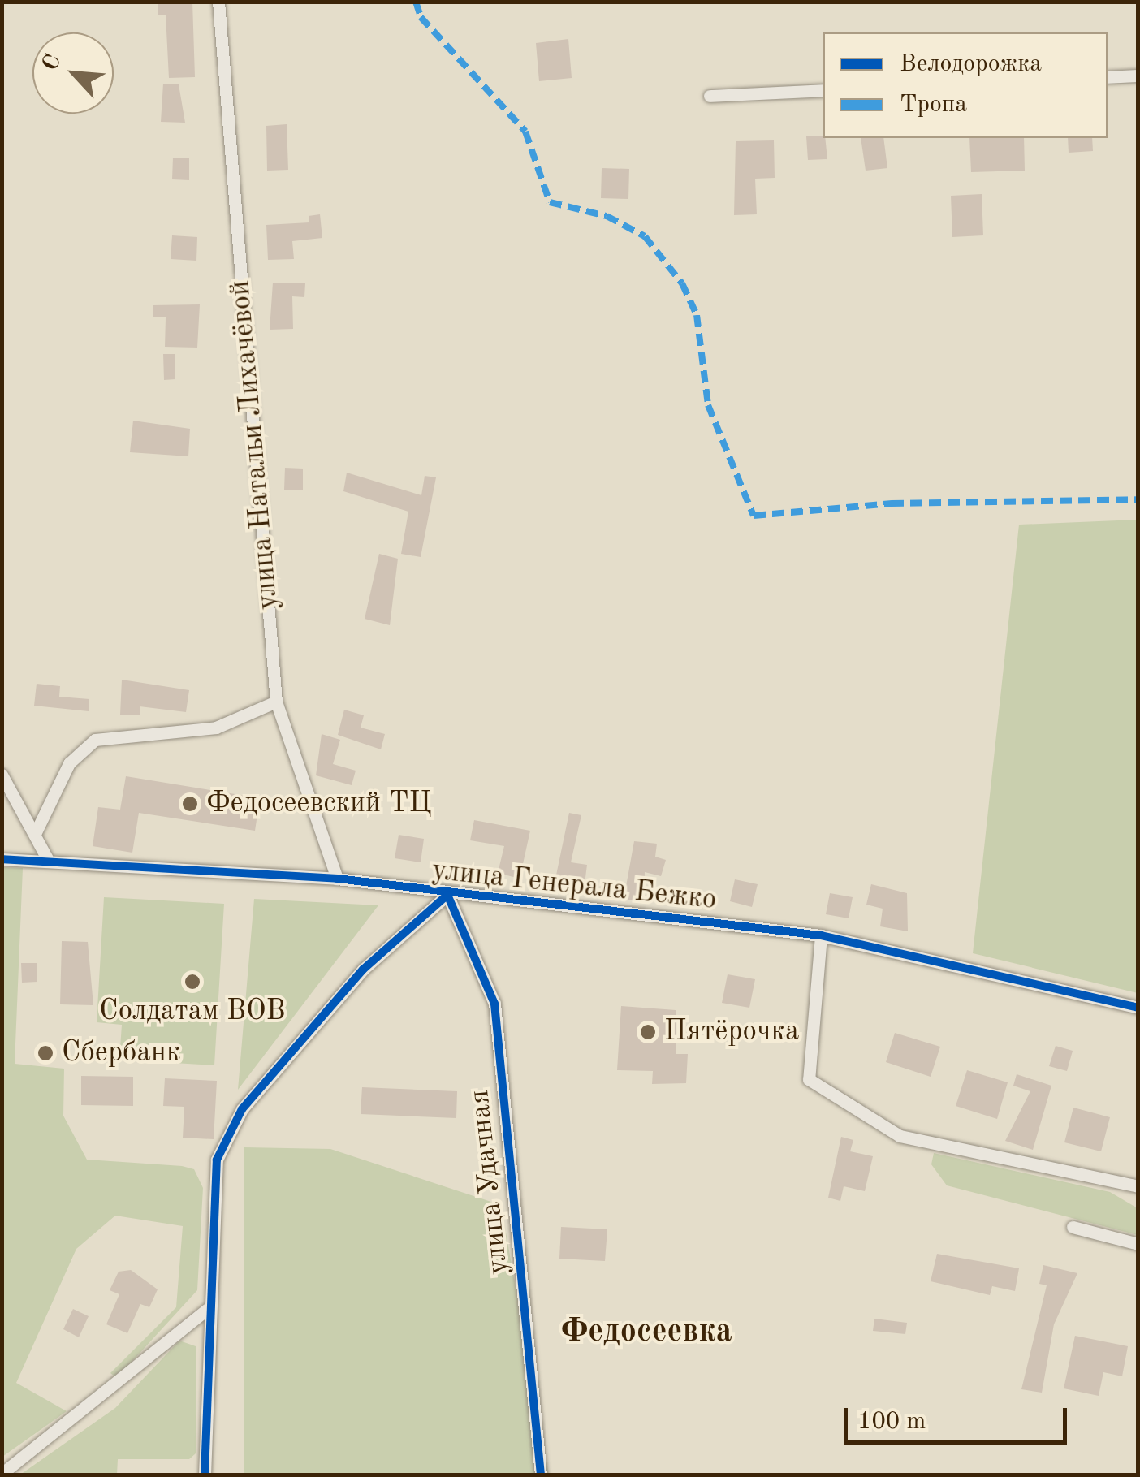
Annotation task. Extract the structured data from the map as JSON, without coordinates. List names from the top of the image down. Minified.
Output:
{"streets":{"street":["улица Натальи Лихачёвой","улица Генерала Бежко","улица Удачная"]},"crossings":[["улица Натальи Лихачёвой","улица Генерала Бежко"],["улица Генерала Бежко","улица Удачная"]],"districts":["Федосеевка"],"places":["Федосеевский ТЦ","Солдатам ВОВ","Пятёрочка","Сбербанк"],"legend":["Велодорожка","Тропа"],"scale_bar":"100 m","north":"top left"}
